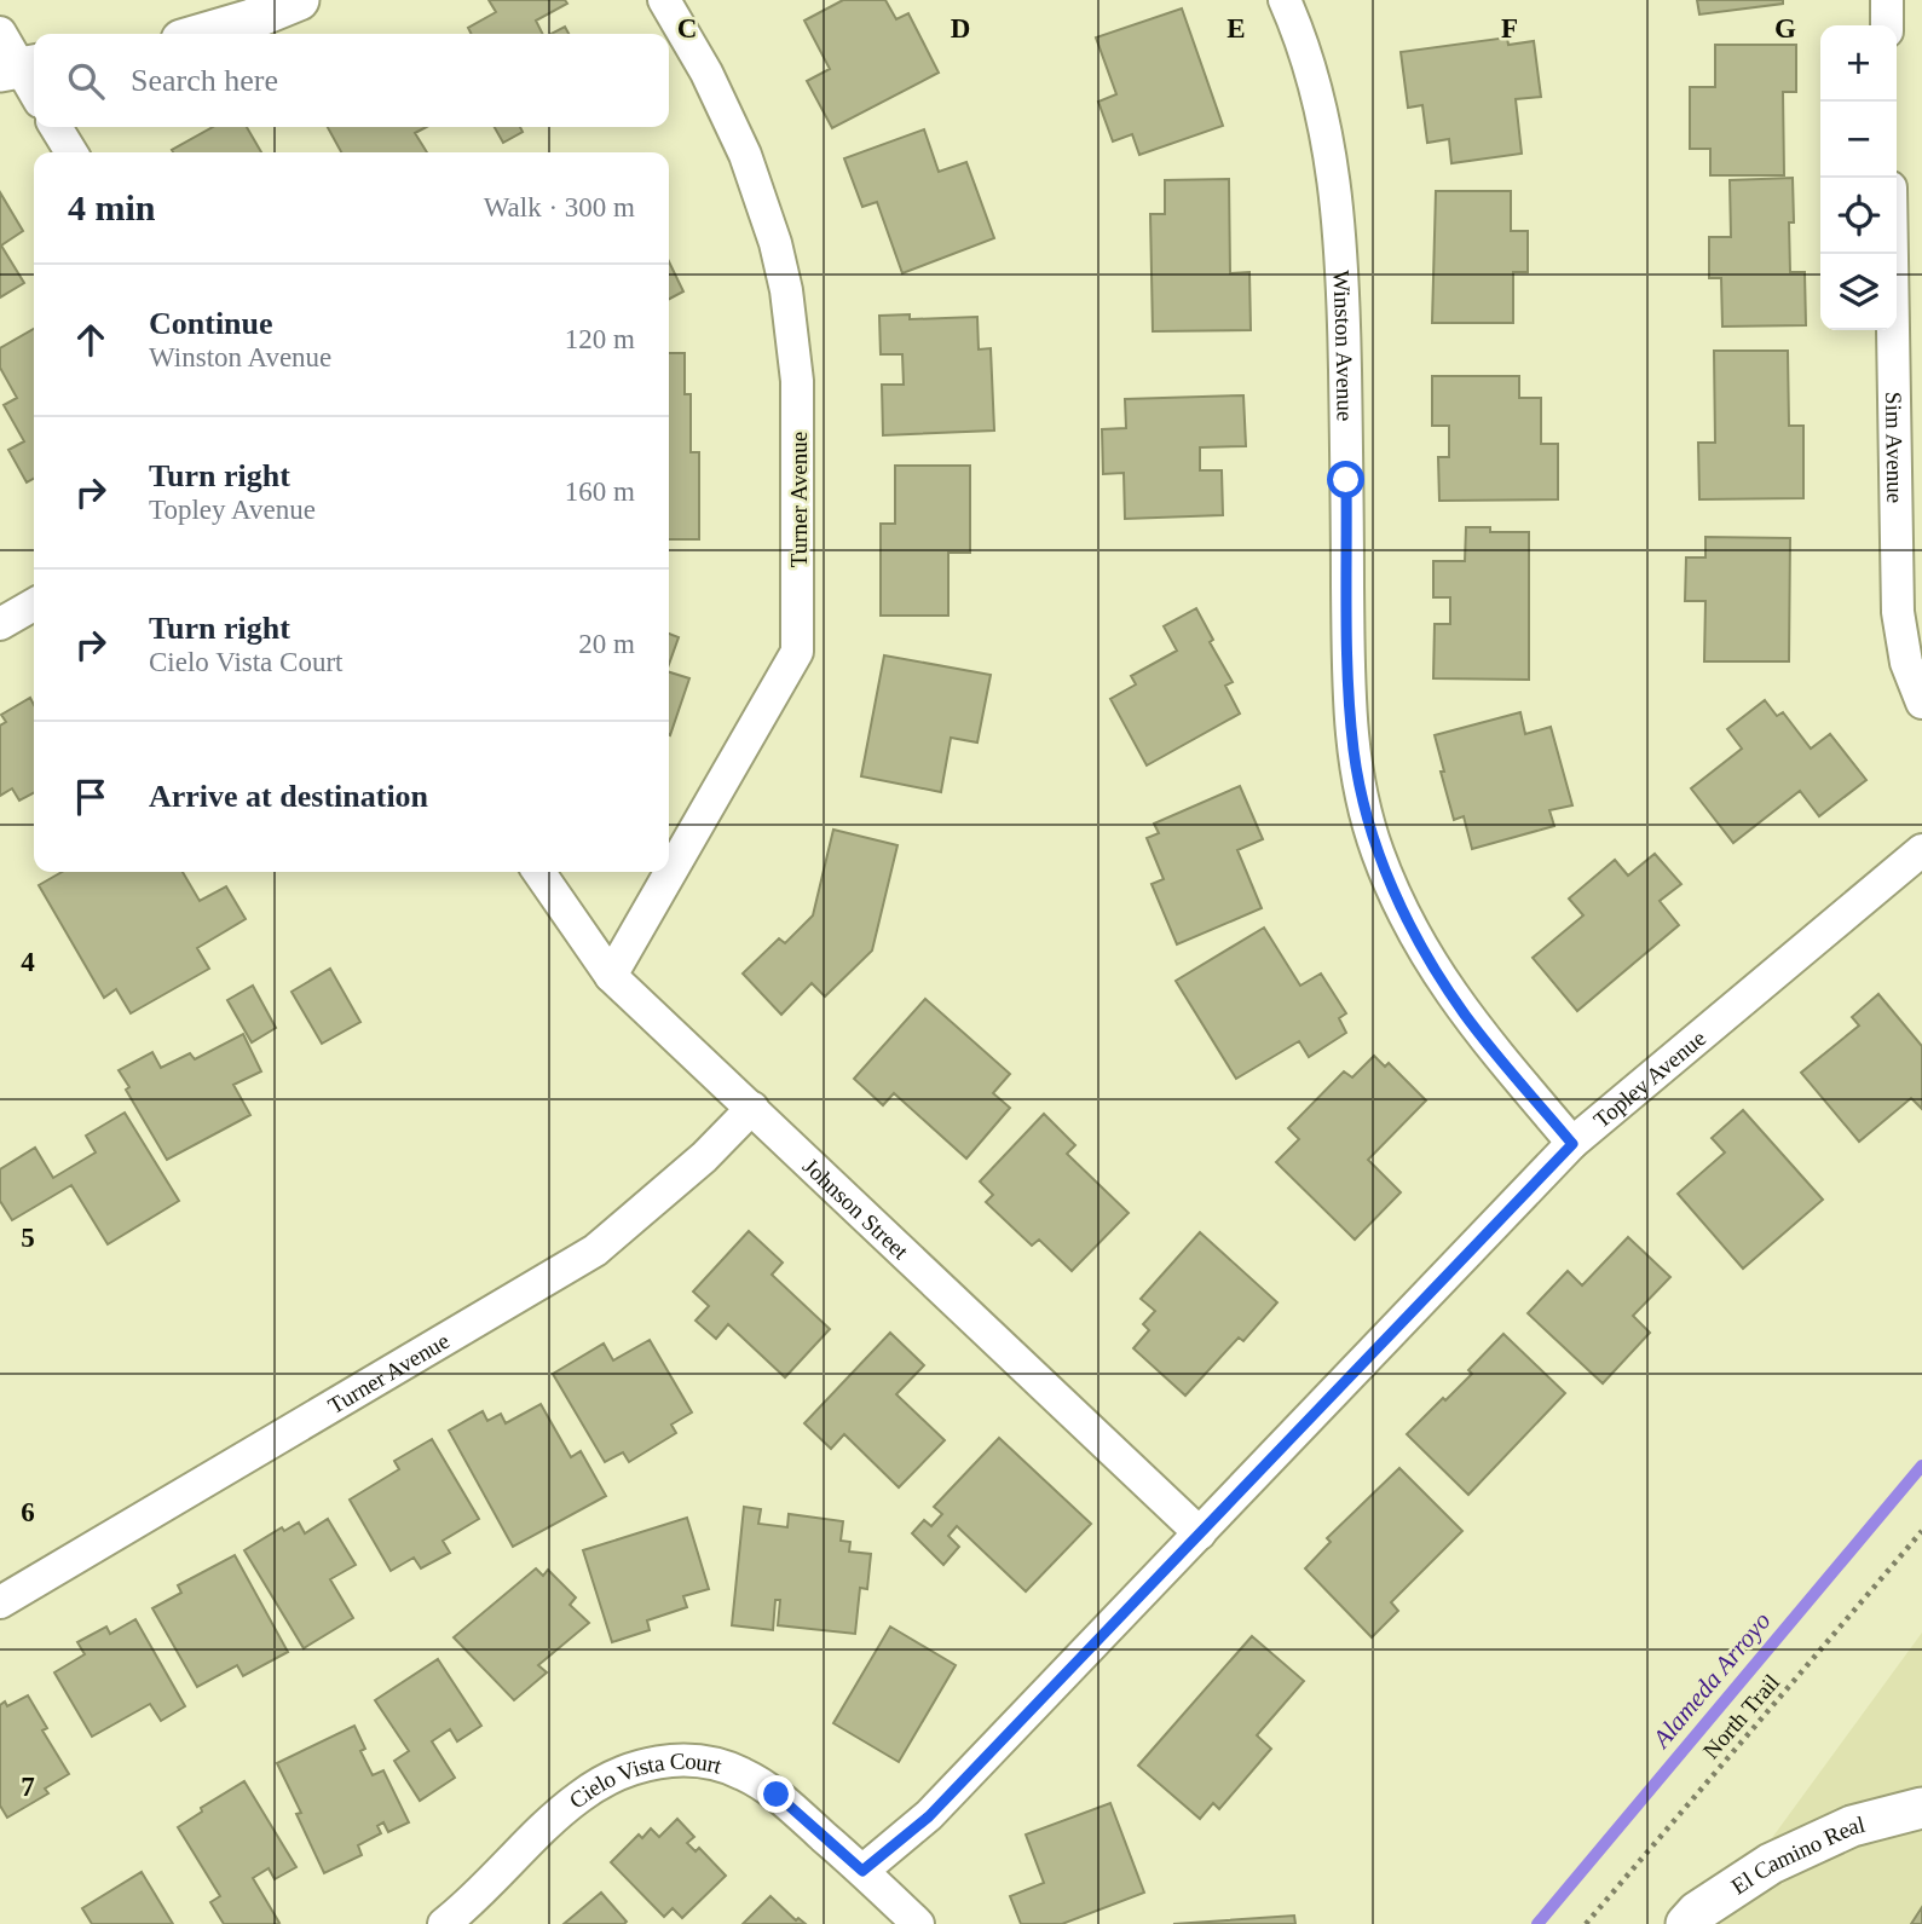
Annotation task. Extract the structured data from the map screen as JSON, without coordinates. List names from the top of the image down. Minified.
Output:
{"streets":{"street":["Winston Avenue","Sim Avenue","Turner Avenue","Topley Avenue","Johnson Street","Cielo Vista Court","El Camino Real"],"path":["North Trail"]},"crossings":[["Winston Avenue","Topley Avenue"],["Turner Avenue","Johnson Street"],["Topley Avenue","Johnson Street"],["Topley Avenue","Cielo Vista Court"]],"water":["Alameda Arroyo"],"page":{"map_buttons":["+","−"],"search":"Search here","heading":["4 min","Walk · 300 m"],"list":[["Continue","Winston Avenue","120 m"],["Turn right","Topley Avenue","160 m"],["Turn right","Cielo Vista Court","20 m"],"Arrive at destination"]},"grid":{"columns":["C","D","E","F","G"],"rows":["4","5","6","7"]}}
